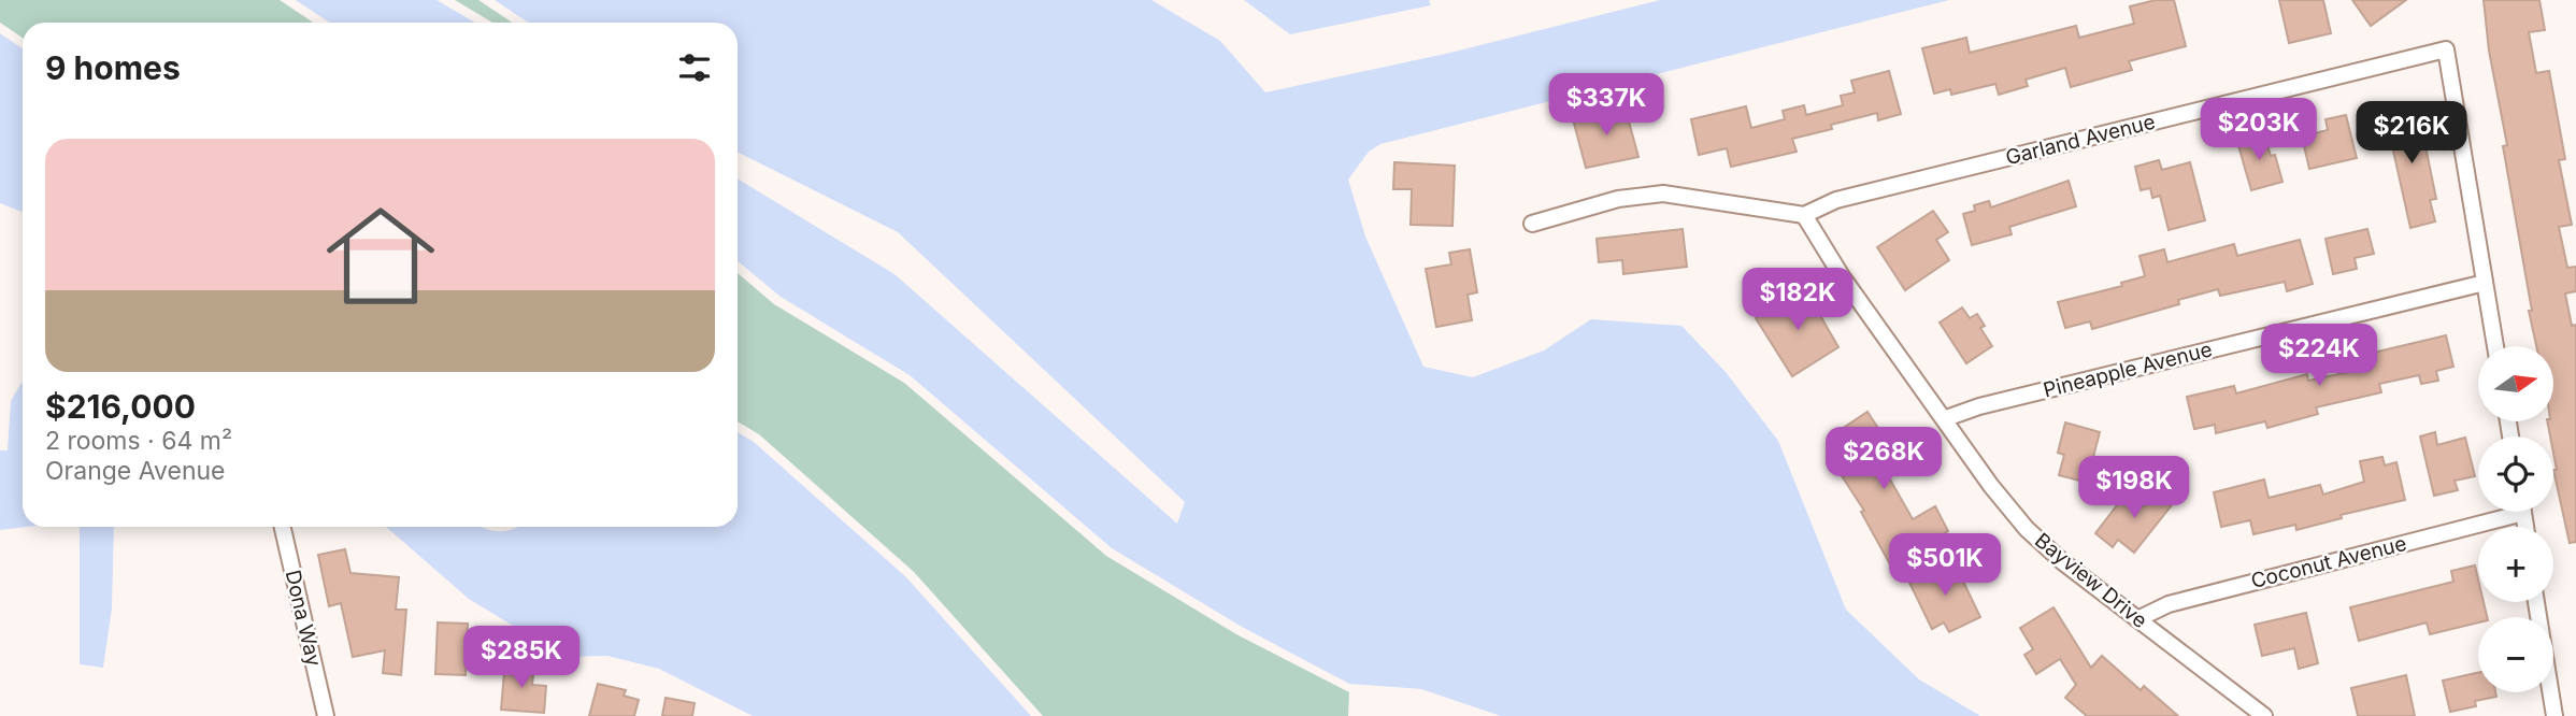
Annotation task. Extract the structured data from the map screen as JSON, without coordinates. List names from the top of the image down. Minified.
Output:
{"streets":{"street":["Garland Avenue","Pineapple Avenue","Coconut Avenue","Bayview Drive","Dona Way"]},"crossings":[["Garland Avenue","Pineapple Avenue"],["Pineapple Avenue","Bayview Drive"],["Coconut Avenue","Bayview Drive"]],"north":"right","page":{"heading":"9 homes","price":["$337K","$203K","$216K","$182K","$224K","$268K","$198K","$501K","$285K"],"list":[{"name":"$216,000","note":"2 rooms · 64 m² · Orange Avenue"}],"map_buttons":["+","−"]}}
